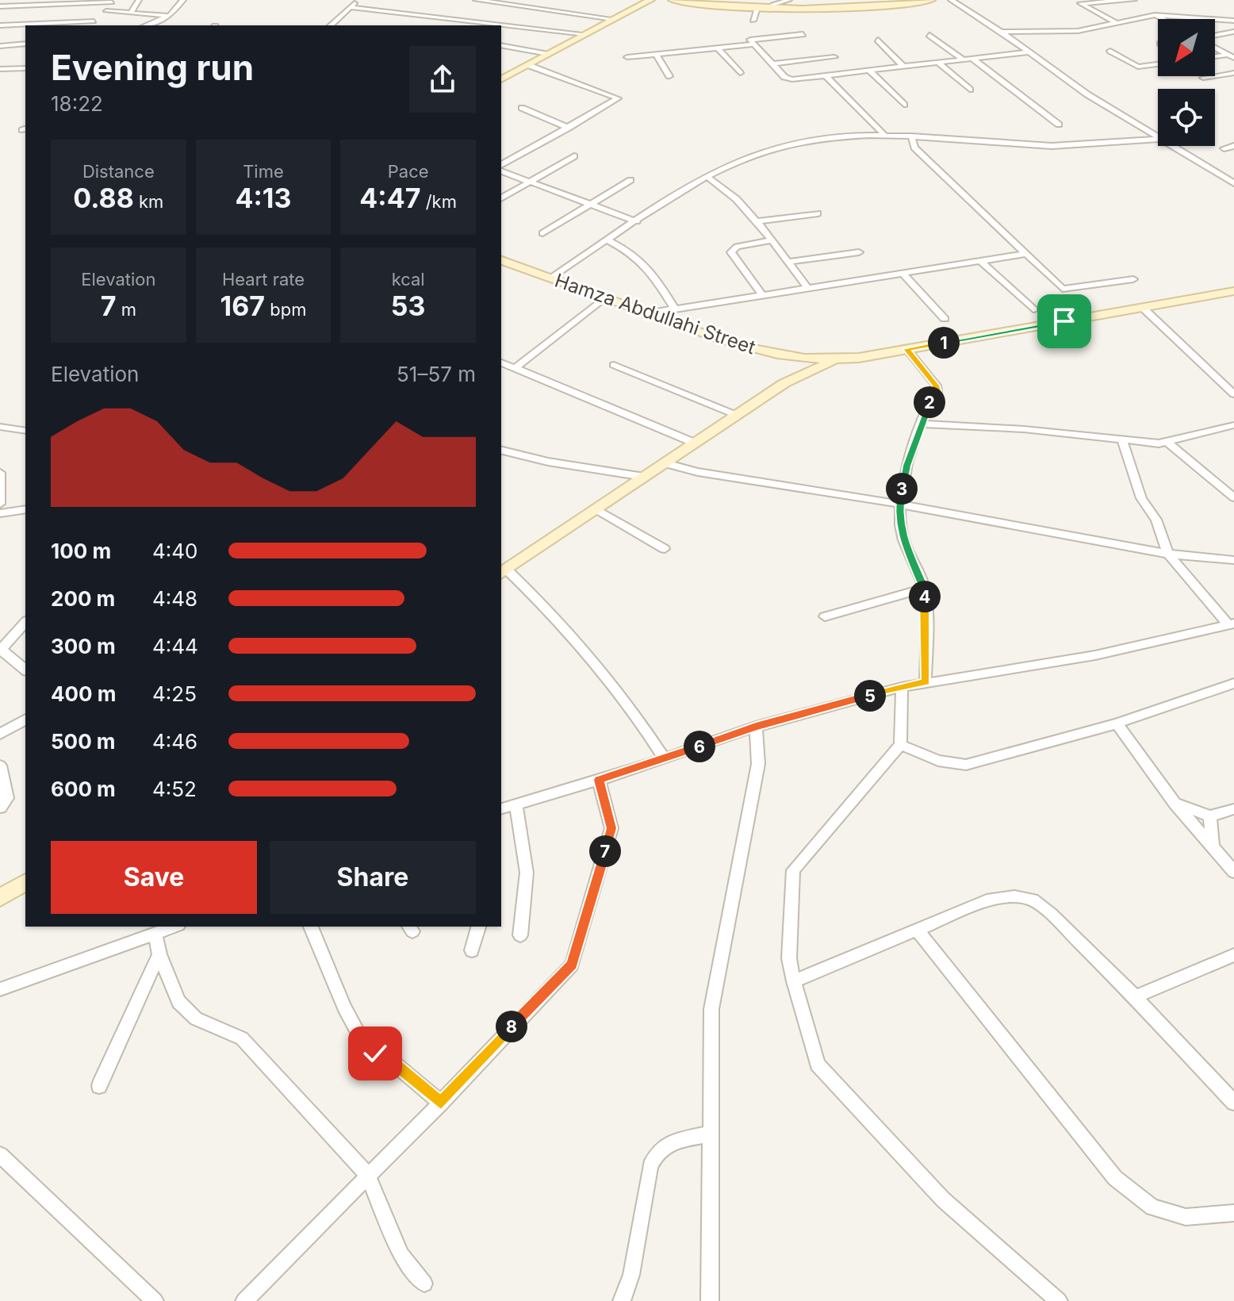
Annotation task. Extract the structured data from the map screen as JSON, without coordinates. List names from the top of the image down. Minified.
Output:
{"streets":{"main road":["Hamza Abdullahi Street"]},"north":"bottom left","page":{"heading":["Evening run","18:22"],"stats":[["Distance","0.88 km"],["Time","4:13"],["Pace","4:47 /km"],["Elevation","7 m"],["Heart rate","167 bpm"],["kcal","53"]],"pins":["1","2","3","4","5","6","7","8"],"chart":["Elevation","51–57 m"],"list":[{"name":"100 m","note":"4:40"},{"name":"200 m","note":"4:48"},{"name":"300 m","note":"4:44"},{"name":"400 m","note":"4:25"},{"name":"500 m","note":"4:46"},{"name":"600 m","note":"4:52"}],"buttons":["Save","Share"]}}
